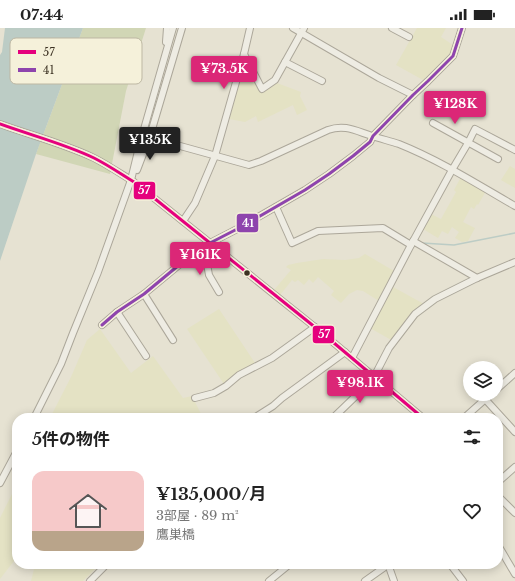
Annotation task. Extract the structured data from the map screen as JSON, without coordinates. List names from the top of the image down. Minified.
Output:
{"lines":["transit line 41","transit line 57"],"legend":["57","41"],"page":{"status":"07:44","price":["¥73.5K","¥128K","¥135K","¥161K","¥98.1K"],"heading":"5件の物件","list":[{"name":"¥135,000/月","note":"3部屋 · 89 m² · 鷹巣橋"}]}}
